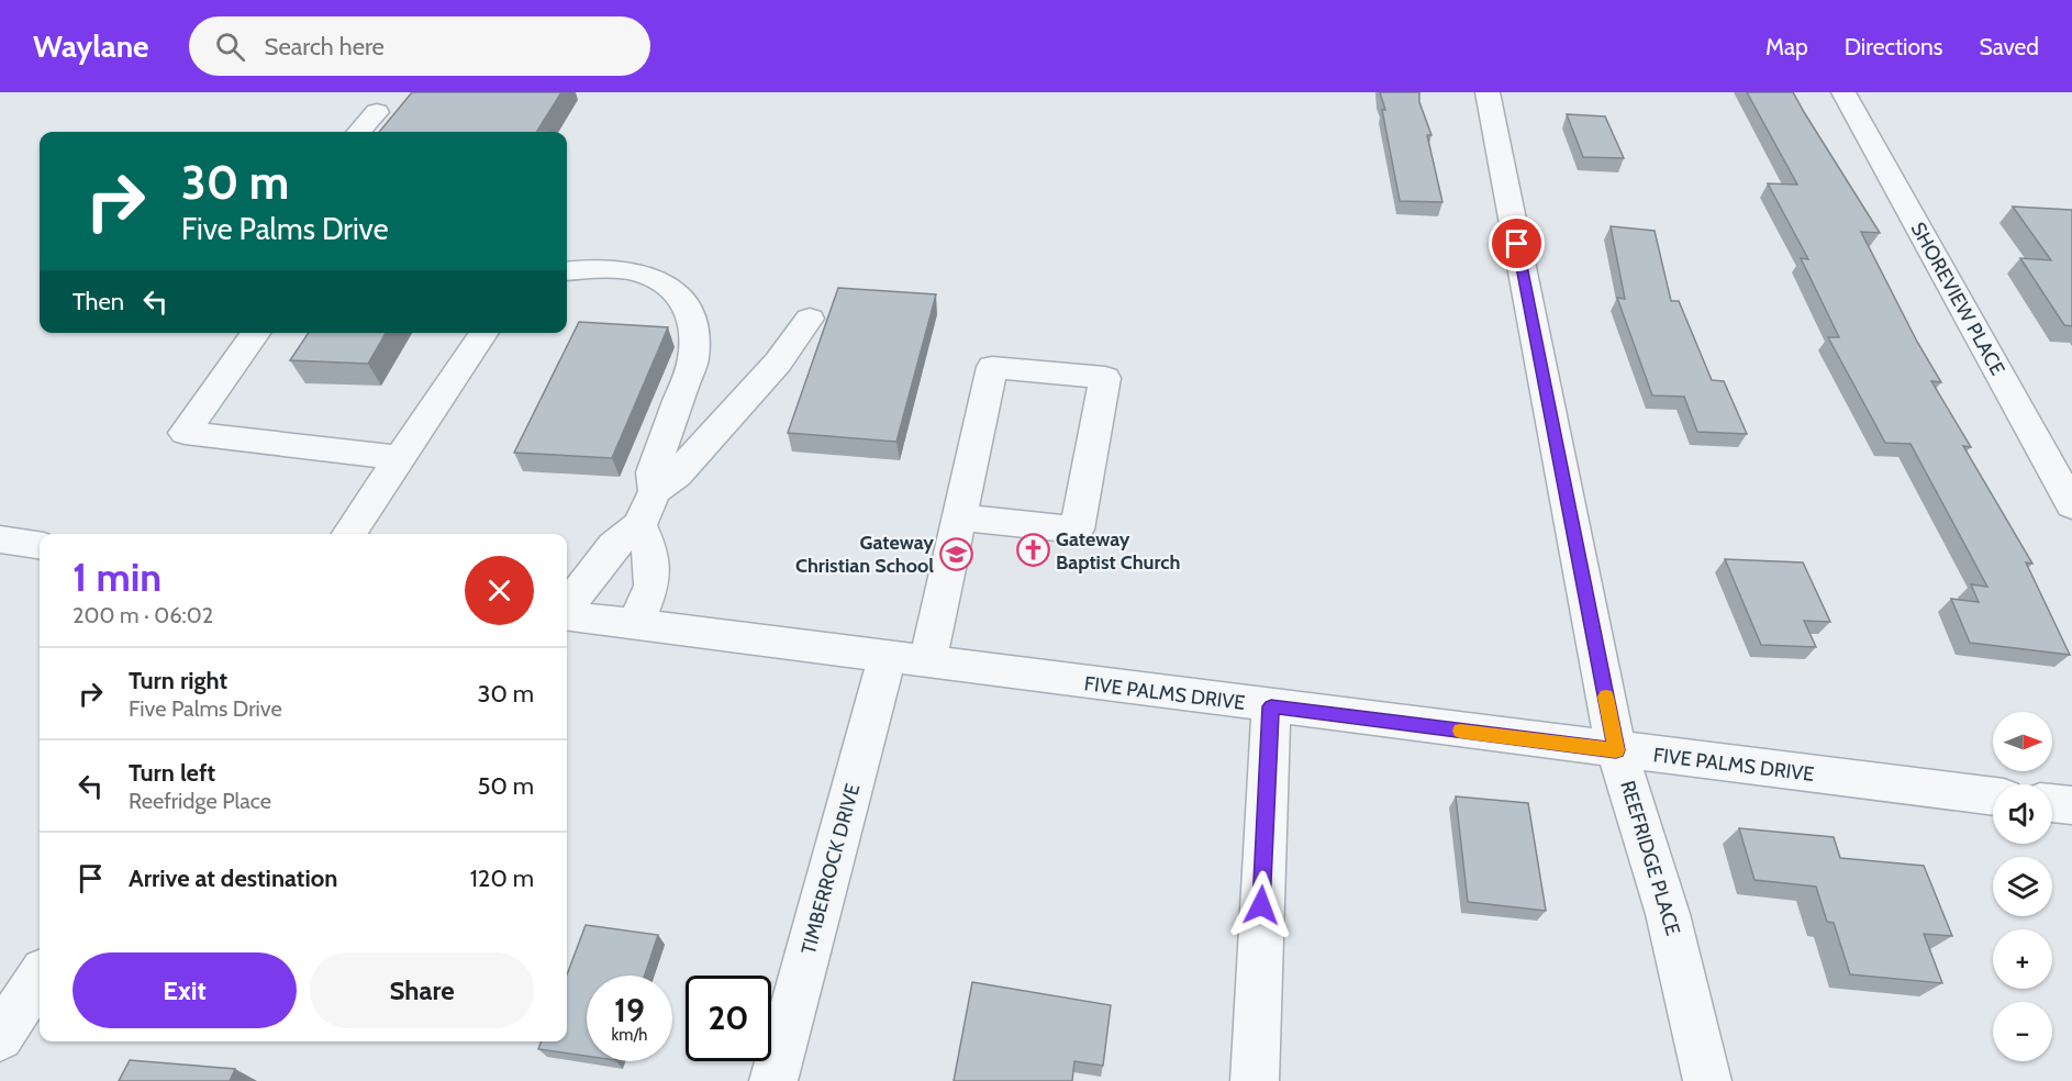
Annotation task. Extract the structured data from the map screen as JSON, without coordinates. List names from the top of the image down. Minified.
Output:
{"streets":{"street":["SHOREVIEW PLACE","FIVE PALMS DRIVE","REEFRIDGE PLACE","TIMBERROCK DRIVE"]},"crossings":[["FIVE PALMS DRIVE","REEFRIDGE PLACE"],["FIVE PALMS DRIVE","TIMBERROCK DRIVE"]],"places":{"church":["Gateway Baptist Church"],"school or university":["Gateway Christian School"]},"north":"right","page":{"header":"Waylane","search":"Search here","nav":["Map","Directions","Saved"],"turn":["30 m","Five Palms Drive"],"then":"Then","heading":["1 min","200 m · 06:02"],"list":[{"name":"Turn right","note":"Five Palms Drive","value":"30 m"},{"name":"Turn left","note":"Reefridge Place","value":"50 m"},{"name":"Arrive at destination","value":"120 m"}],"map_buttons":["+","−"],"buttons":["Exit","Share"],"speed":"19 km/h","limit":"20"}}
